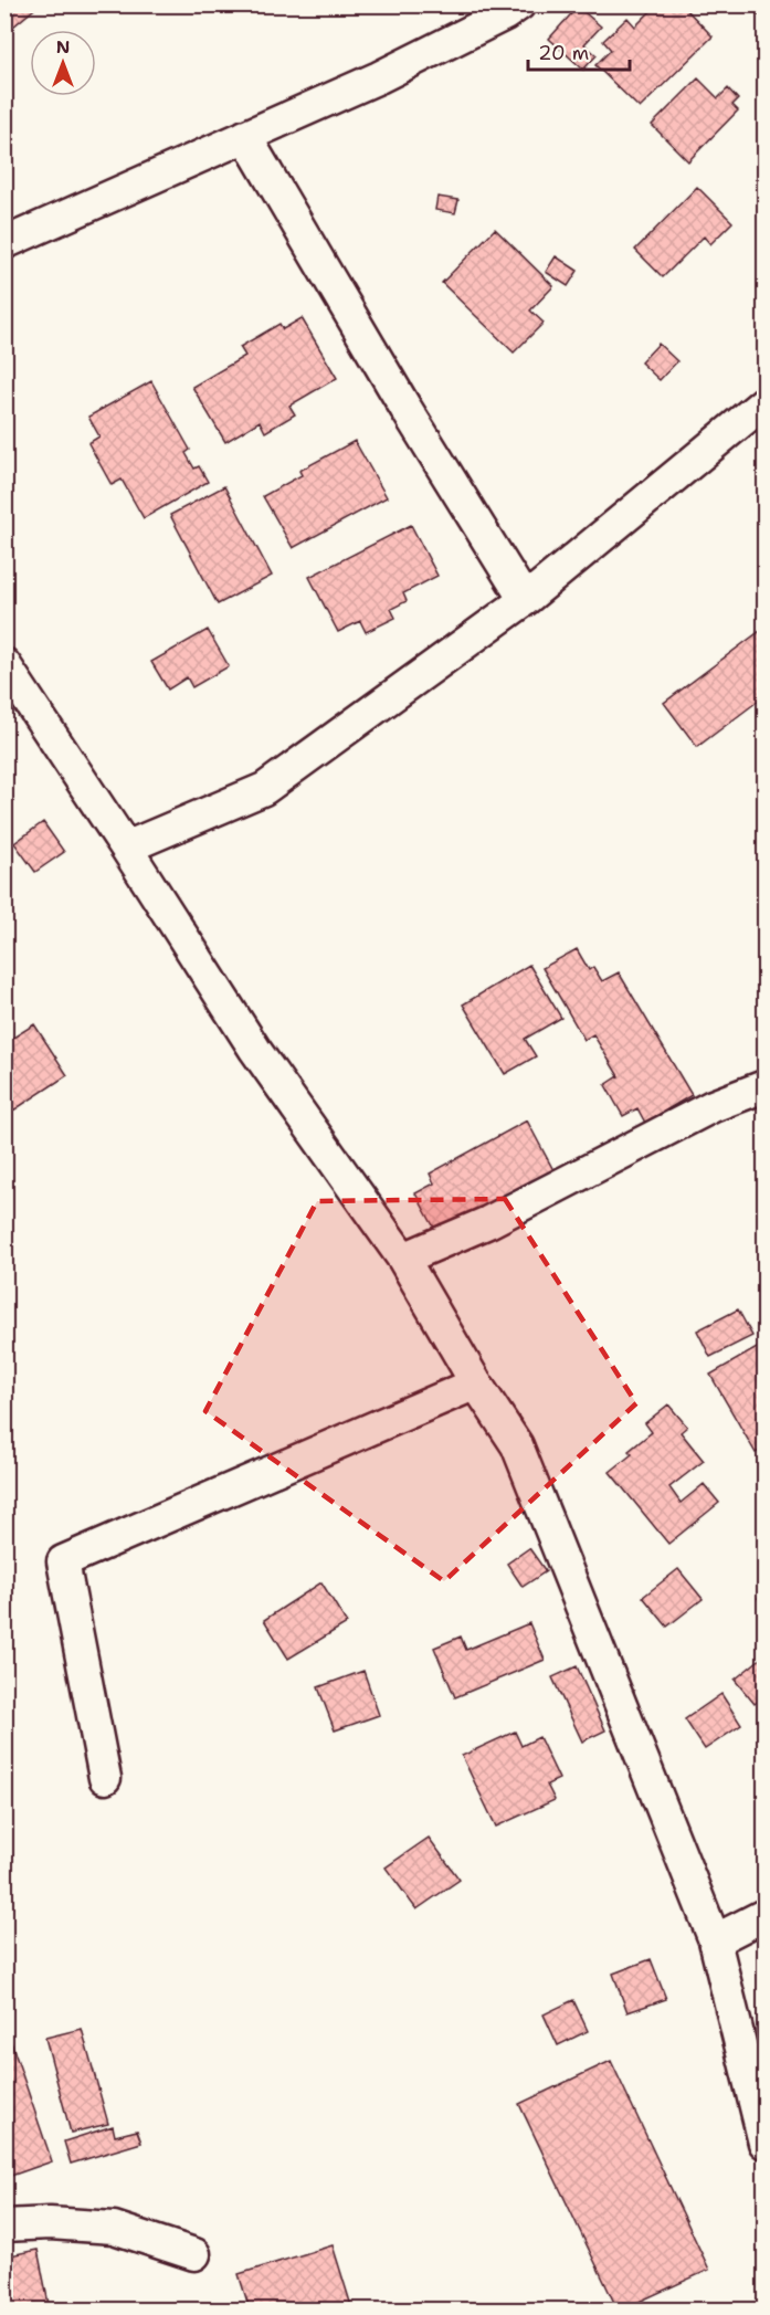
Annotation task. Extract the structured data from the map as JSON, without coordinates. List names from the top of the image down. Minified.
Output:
{"scale_bar":"20 m","north":"top"}
